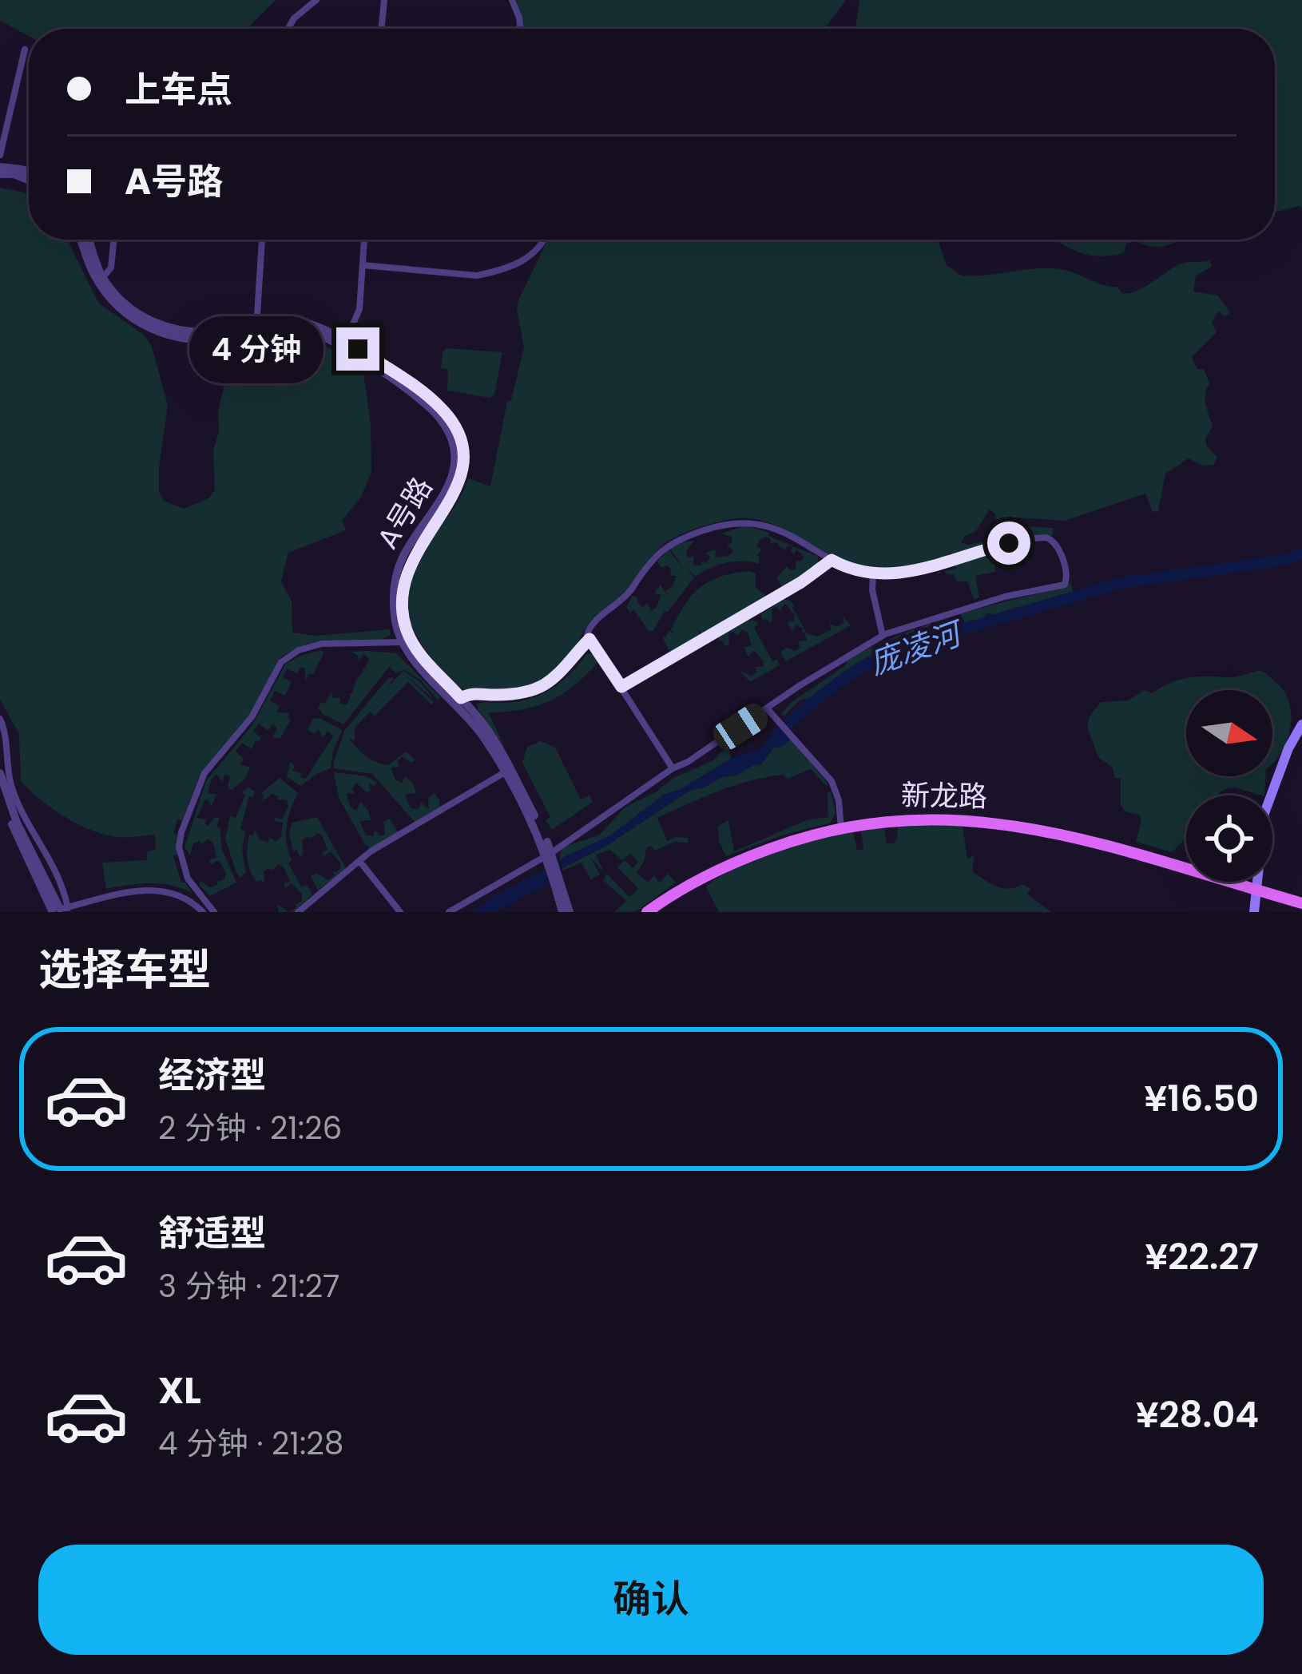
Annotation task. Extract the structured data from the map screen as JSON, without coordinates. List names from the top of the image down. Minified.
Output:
{"streets":{"main road":["新龙路"],"street":["A号路"]},"water":["庞凌河"],"north":"right","page":{"banner":["上车点","A号路"],"bubble":"4 分钟","heading":"选择车型","list":[{"name":"经济型","note":"2 分钟 · 21:26","value":"¥16.50"},{"name":"舒适型","note":"3 分钟 · 21:27","value":"¥22.27"},{"name":"XL","note":"4 分钟 · 21:28","value":"¥28.04"}],"buttons":"确认"}}
